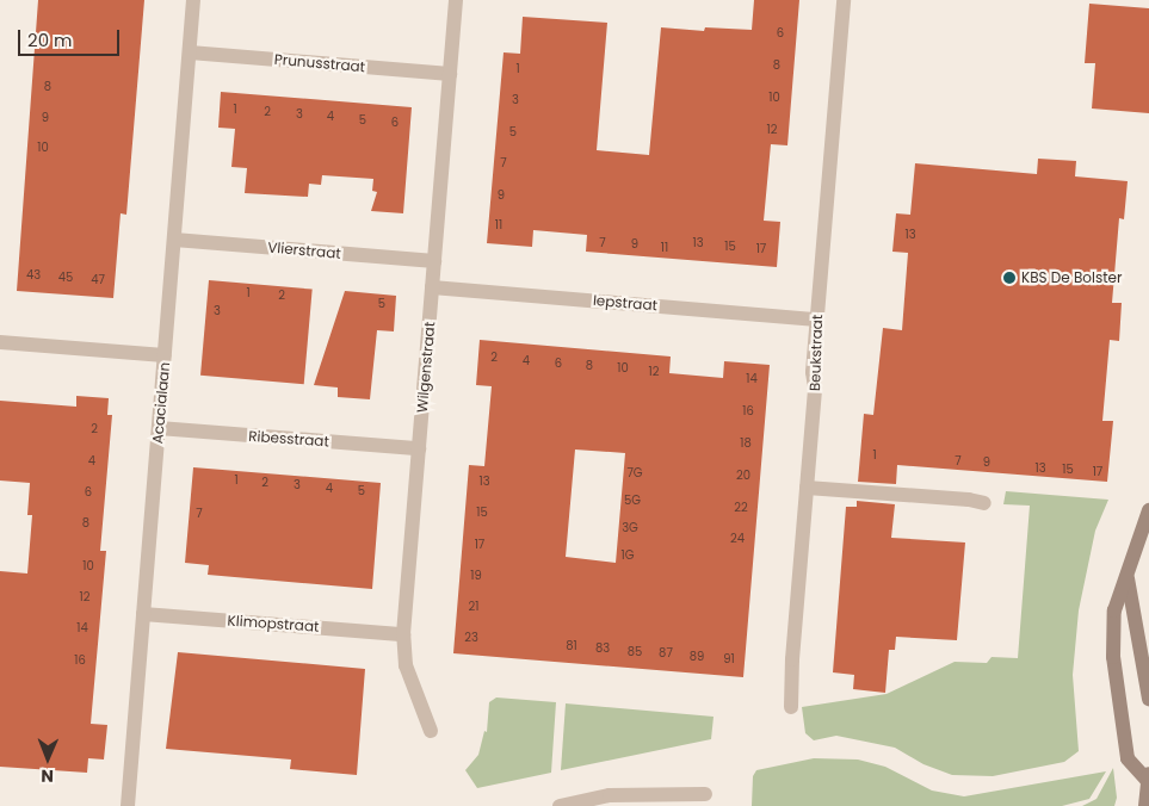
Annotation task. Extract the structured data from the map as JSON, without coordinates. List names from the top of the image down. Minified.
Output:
{"streets":{"street":["Prunusstraat","Vlierstraat","Iepstraat","Beukstraat","Wilgenstraat","Acacialaan","Ribesstraat","Klimopstraat"]},"crossings":[["Prunusstraat","Wilgenstraat"],["Prunusstraat","Acacialaan"],["Vlierstraat","Wilgenstraat"],["Vlierstraat","Acacialaan"],["Iepstraat","Beukstraat"],["Iepstraat","Wilgenstraat"],["Wilgenstraat","Ribesstraat"],["Wilgenstraat","Klimopstraat"],["Acacialaan","Ribesstraat"],["Acacialaan","Klimopstraat"]],"places":["KBS De Bolster"],"house_numbers":["6","8","1","8","10","3","1","2","3","4","9","5","6","12","5","10","7","9","11","13","7","13","9","15","11","17","43","45","47","1","2","5","3","2","4","6","8","10","12","14","16","2","18","1","4","7","9","13","15","17","7G","20","1","13","2","3","4","5","6","5G","22","15","7","8","3G","24","17","1G","10","19","12","21","14","23","81","83","85","87","89","91","16"],"scale_bar":"20 m","north":"bottom"}
